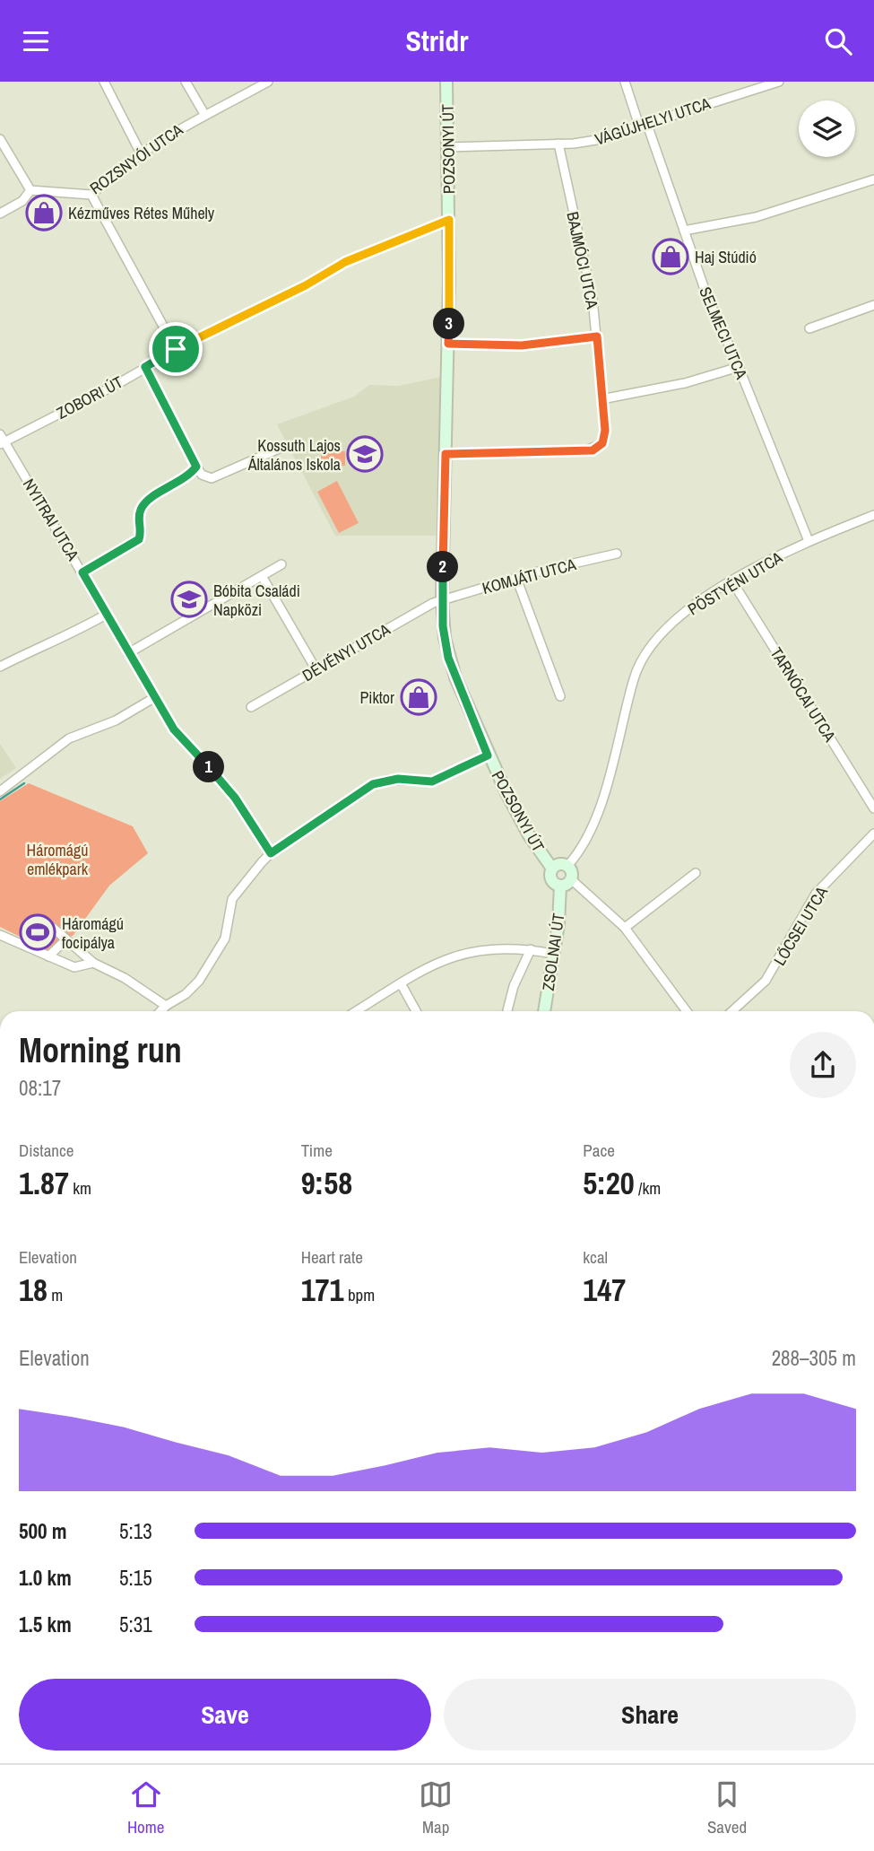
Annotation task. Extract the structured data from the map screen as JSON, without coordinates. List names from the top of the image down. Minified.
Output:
{"streets":{"street":["VÁGÚJHELYI UTCA","POZSONYI ÚT","ROZSNYÓI UTCA","BAJMÓCI UTCA","SELMECI UTCA","ZOBORI ÚT","NYITRAI UTCA","KOMJÁTI UTCA","PÖSTYÉNI UTCA","DÉVÉNYI UTCA","TARNÓCAI UTCA","LŐCSEI UTCA","ZSOLNAI ÚT"]},"crossings":[["VÁGÚJHELYI UTCA","POZSONYI ÚT"],["VÁGÚJHELYI UTCA","BAJMÓCI UTCA"],["VÁGÚJHELYI UTCA","SELMECI UTCA"],["POZSONYI ÚT","BAJMÓCI UTCA"],["POZSONYI ÚT","ZOBORI ÚT"],["POZSONYI ÚT","KOMJÁTI UTCA"],["POZSONYI ÚT","PÖSTYÉNI UTCA"],["POZSONYI ÚT","DÉVÉNYI UTCA"],["POZSONYI ÚT","ZSOLNAI ÚT"],["SELMECI UTCA","PÖSTYÉNI UTCA"],["ZOBORI ÚT","NYITRAI UTCA"],["KOMJÁTI UTCA","DÉVÉNYI UTCA"],["PÖSTYÉNI UTCA","TARNÓCAI UTCA"],["PÖSTYÉNI UTCA","ZSOLNAI ÚT"]],"parks":["Háromágú emlékpark"],"places":{"shop":["Kézműves Rétes Műhely","Haj Stúdió","Piktor"],"school or university":["Kossuth Lajos Általános Iskola","Bóbita Családi Napközi"],"sports":["Háromágú focipálya"]},"page":{"header":"Stridr","pins":["3","2","1"],"heading":["Morning run","08:17"],"stats":[["Distance","1.87 km"],["Time","9:58"],["Pace","5:20 /km"],["Elevation","18 m"],["Heart rate","171 bpm"],["kcal","147"]],"chart":["Elevation","288–305 m"],"list":[{"name":"500 m","note":"5:13"},{"name":"1.0 km","note":"5:15"},{"name":"1.5 km","note":"5:31"}],"buttons":["Save","Share"],"tabs":["Home","Map","Saved"]}}
